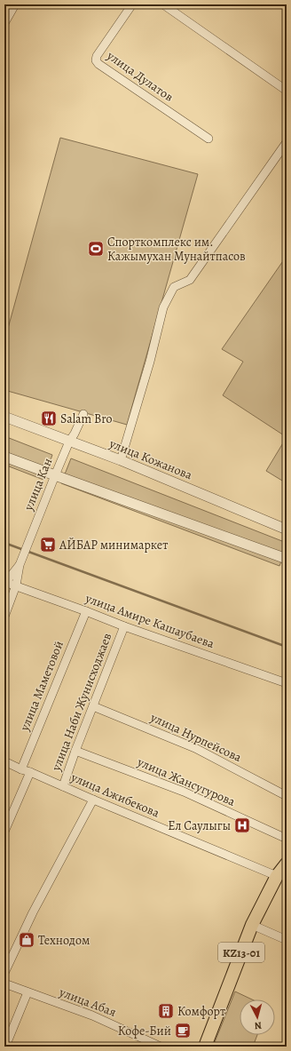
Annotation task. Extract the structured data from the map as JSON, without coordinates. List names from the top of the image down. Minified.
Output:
{"streets":{"main road":["KZ13-01"],"street":["улица Дулатов","улица Кожанова","улица Кан","улица Амире Кашаубаева","улица Маметовой","улица Наби Жунисходжаев","улица Нурпейсова","улица Жансугурова","улица Ажибекова","улица Абая"]},"crossings":[["улица Кожанова","улица Кан"],["улица Кан","улица Амире Кашаубаева"],["улица Амире Кашаубаева","улица Маметовой"],["улица Амире Кашаубаева","улица Наби Жунисходжаев"],["улица Маметовой","улица Ажибекова"],["улица Наби Жунисходжаев","улица Нурпейсова"],["улица Наби Жунисходжаев","улица Жансугурова"],["улица Наби Жунисходжаев","улица Ажибекова"],["улица Ажибекова","KZ13-01"]],"places":{"sports":["Спорткомплекс им. Кажымухан Мунайтпасов"],"restaurant":["Salam Bro"],"supermarket":["АЙБАР минимаркет"],"hospital":["Ел Саулыгы"],"shop":["Технодом"],"building":["Комфорт"],"cafe":["Кофе-Бий"]},"north":"bottom"}
